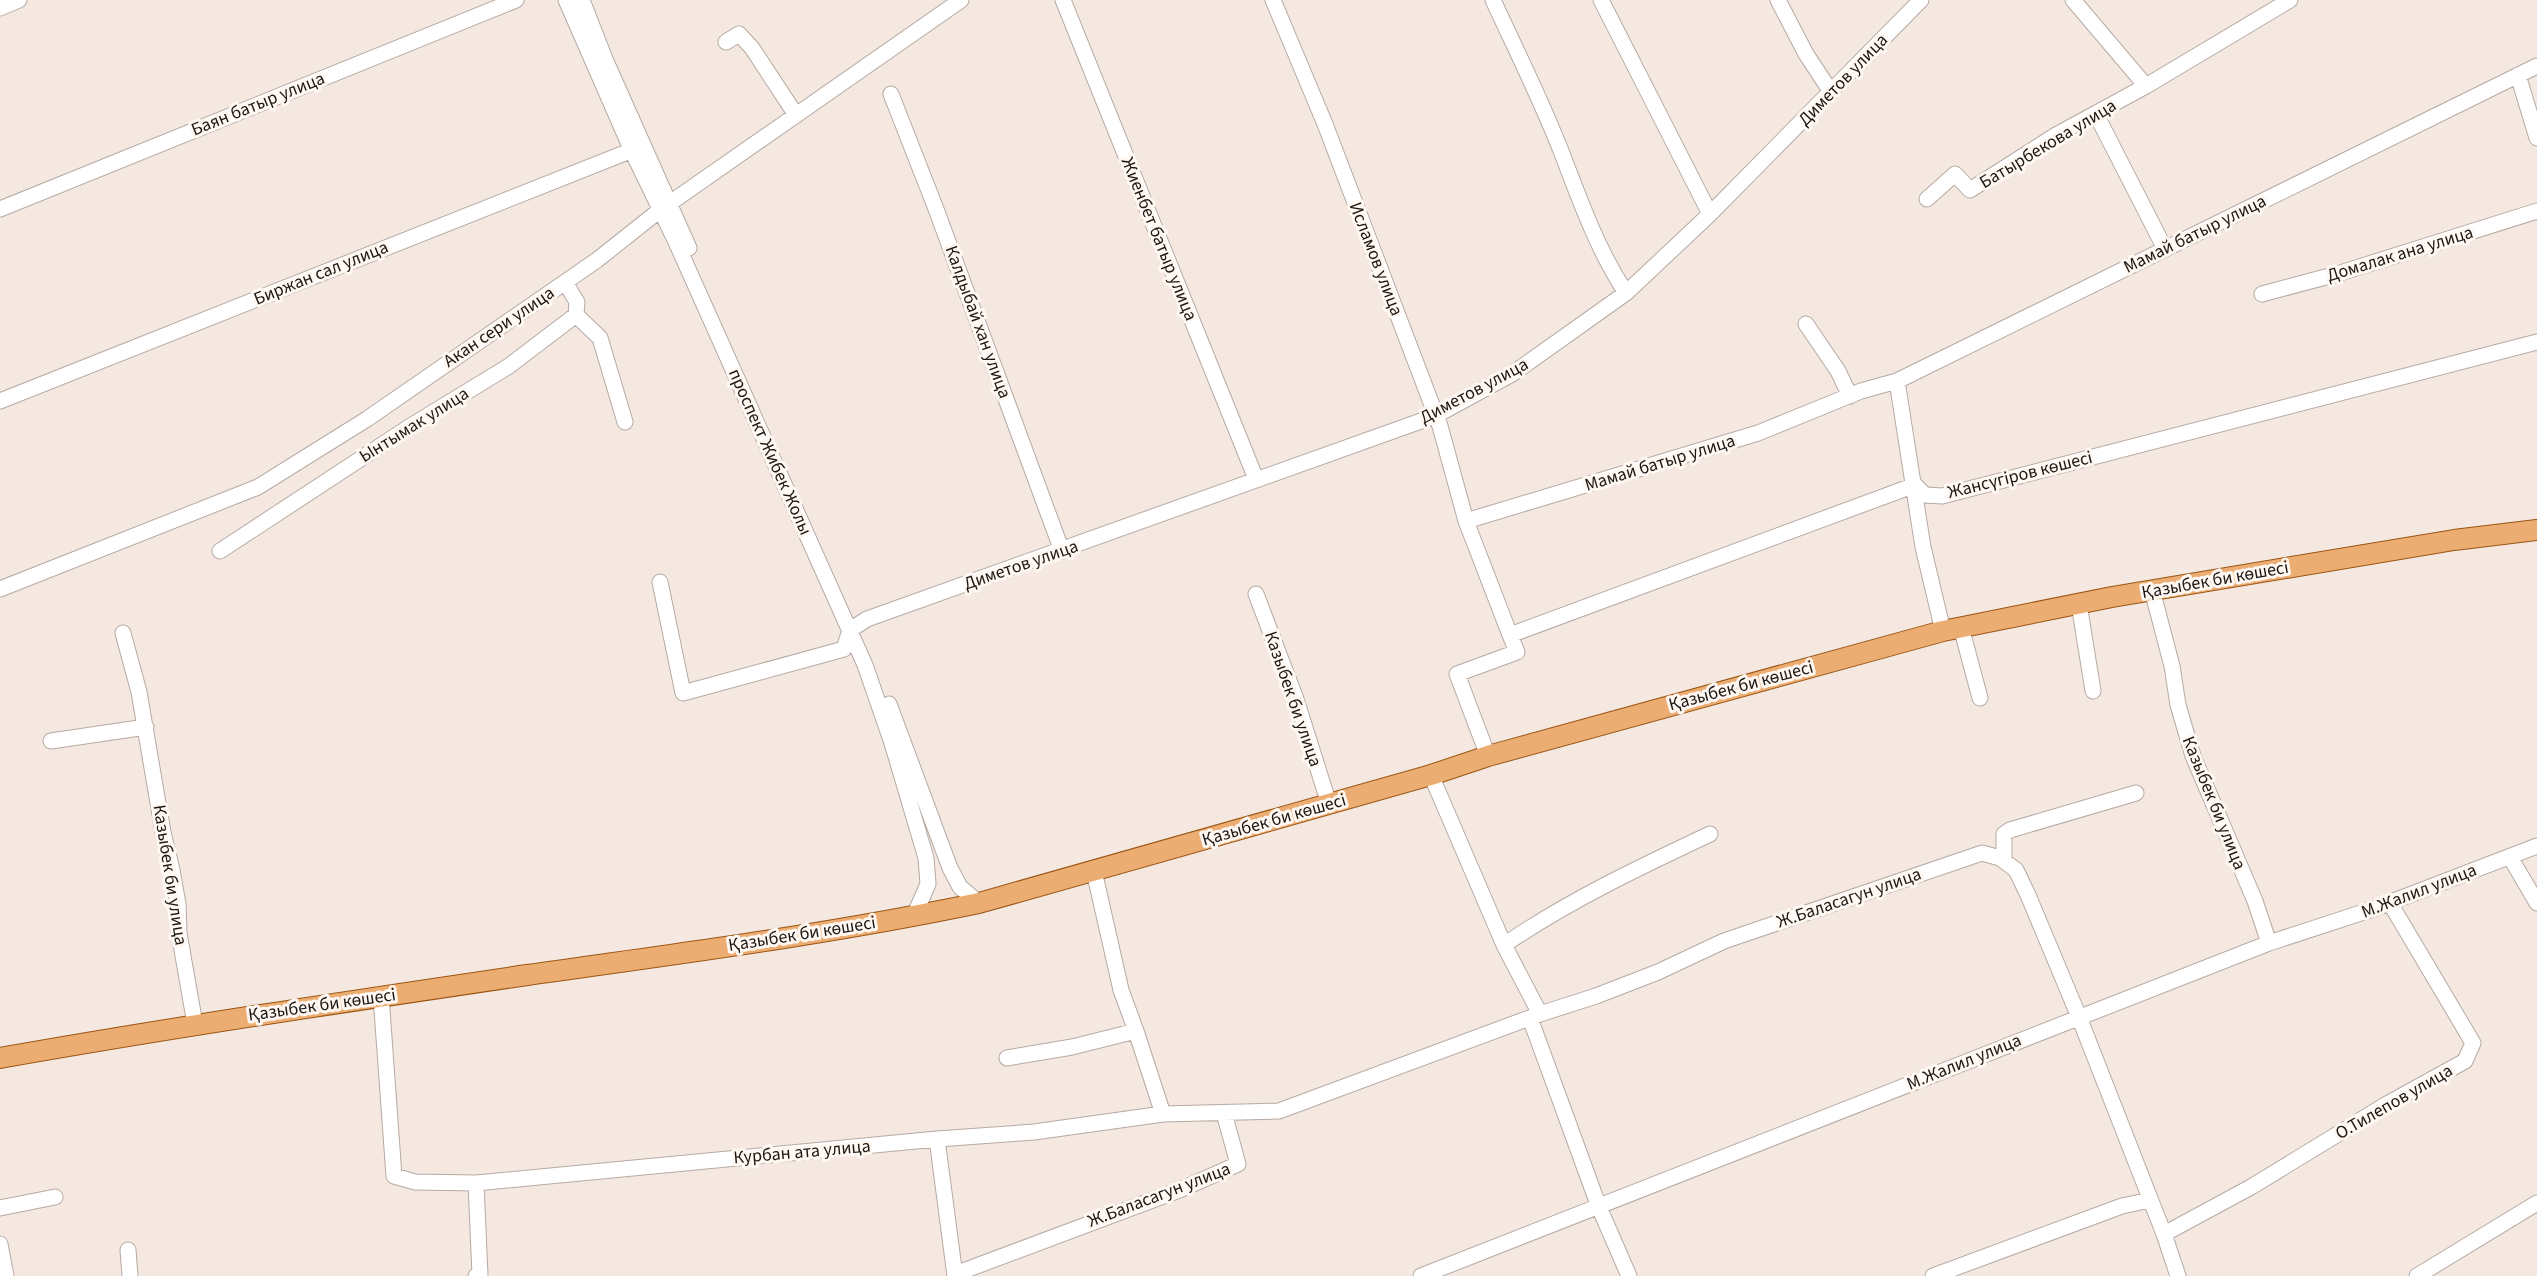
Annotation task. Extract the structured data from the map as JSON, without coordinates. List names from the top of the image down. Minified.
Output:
{"streets":{"main road":["Қазыбек би көшесі"],"street":["Диметов улица","Баян батыр улица","Батырбекова улица","Мамай батыр улица","Жиенбет батыр улица","Домалак ана улица","Исламов улица","Биржан сал улица","Калдыбай хан улица","Акан сери улица","Ынтымак улица","проспект Жибек Жолы","Жансүгіров көшесі","Казыбек би улица","М.Жалил улица","Ж.Баласагун улица","О.Тилепов улица","Курбан ата улица"]},"crossings":[["Диметов улица","Жиенбет батыр улица"],["Диметов улица","Исламов улица"],["Диметов улица","Калдыбай хан улица"],["Диметов улица","проспект Жибек Жолы"],["Мамай батыр улица","Исламов улица"],["Биржан сал улица","проспект Жибек Жолы"],["Акан сери улица","проспект Жибек Жолы"],["проспект Жибек Жолы","Қазыбек би көшесі"],["Қазыбек би көшесі","Казыбек би улица"],["Казыбек би улица","М.Жалил улица"],["М.Жалил улица","О.Тилепов улица"],["Ж.Баласагун улица","Курбан ата улица"]]}
